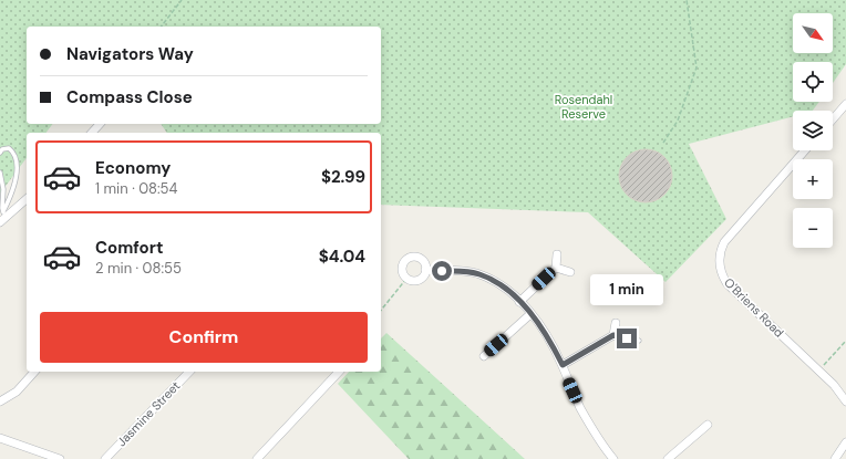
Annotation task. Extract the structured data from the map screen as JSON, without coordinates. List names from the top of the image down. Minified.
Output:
{"streets":{"street":["O'Briens Road","Jasmine Street"]},"parks":["Rosendahl Reserve"],"north":"bottom right","page":{"map_buttons":["+","−"],"banner":["Navigators Way","Compass Close"],"list":[{"name":"Economy","note":"1 min · 08:54","value":"$2.99"},{"name":"Comfort","note":"2 min · 08:55","value":"$4.04"}],"bubble":"1 min","buttons":"Confirm"}}
